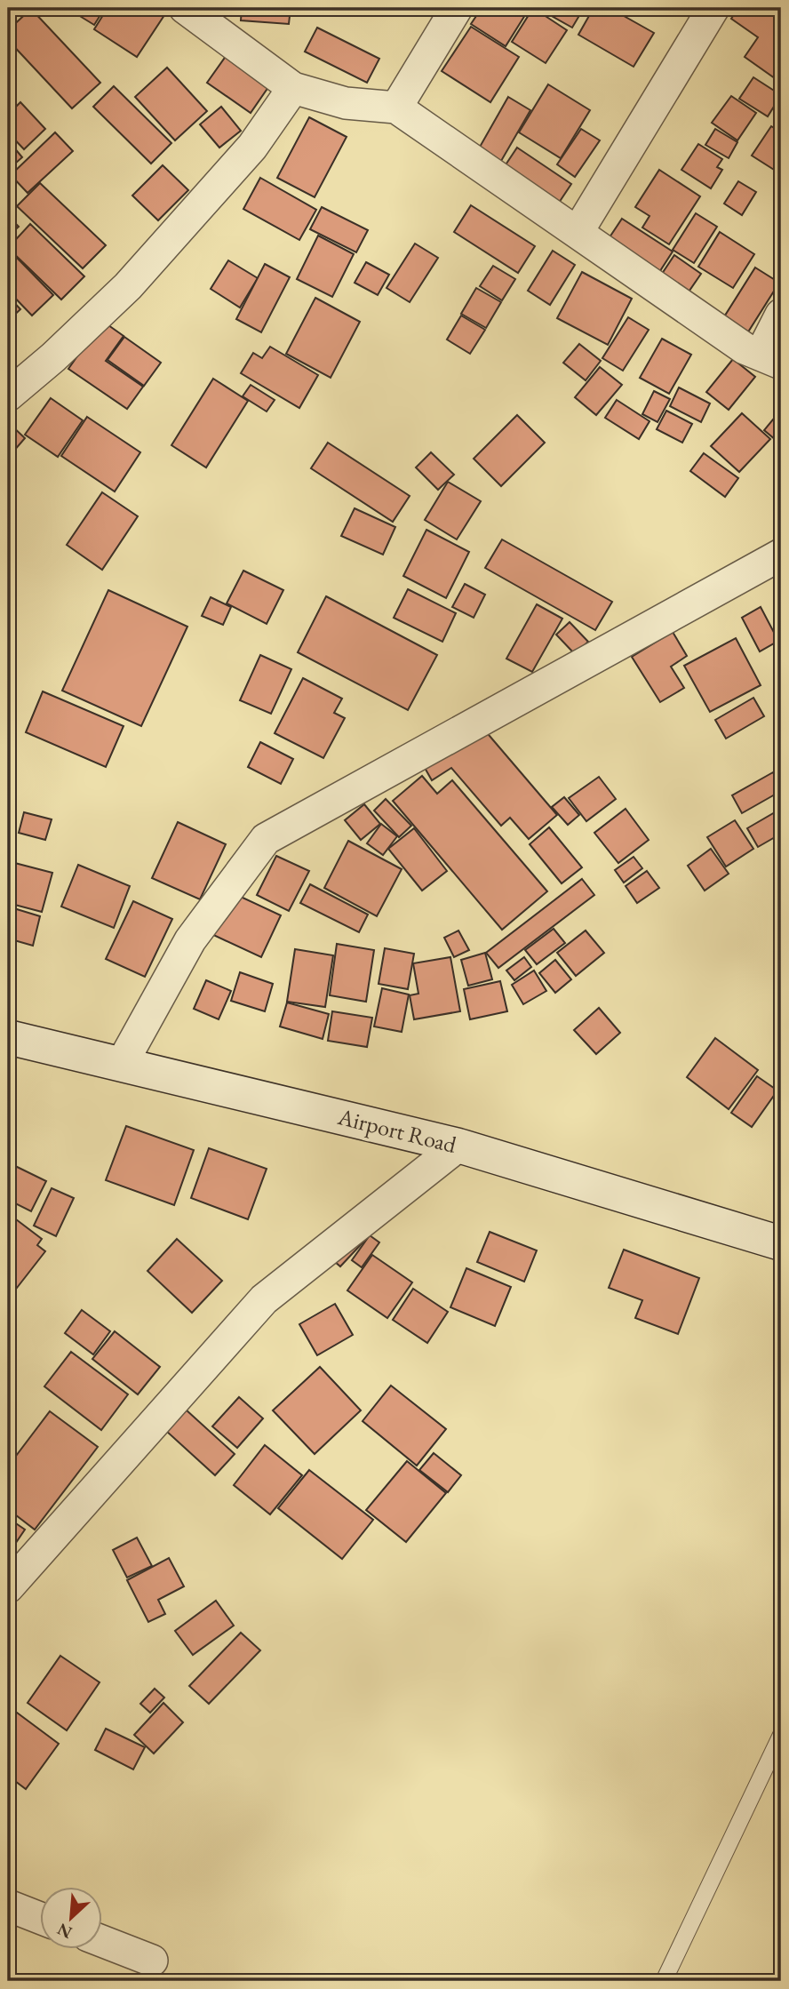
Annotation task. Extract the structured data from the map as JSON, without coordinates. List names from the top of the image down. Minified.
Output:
{"streets":{"main road":["Airport Road"]},"north":"bottom left"}
